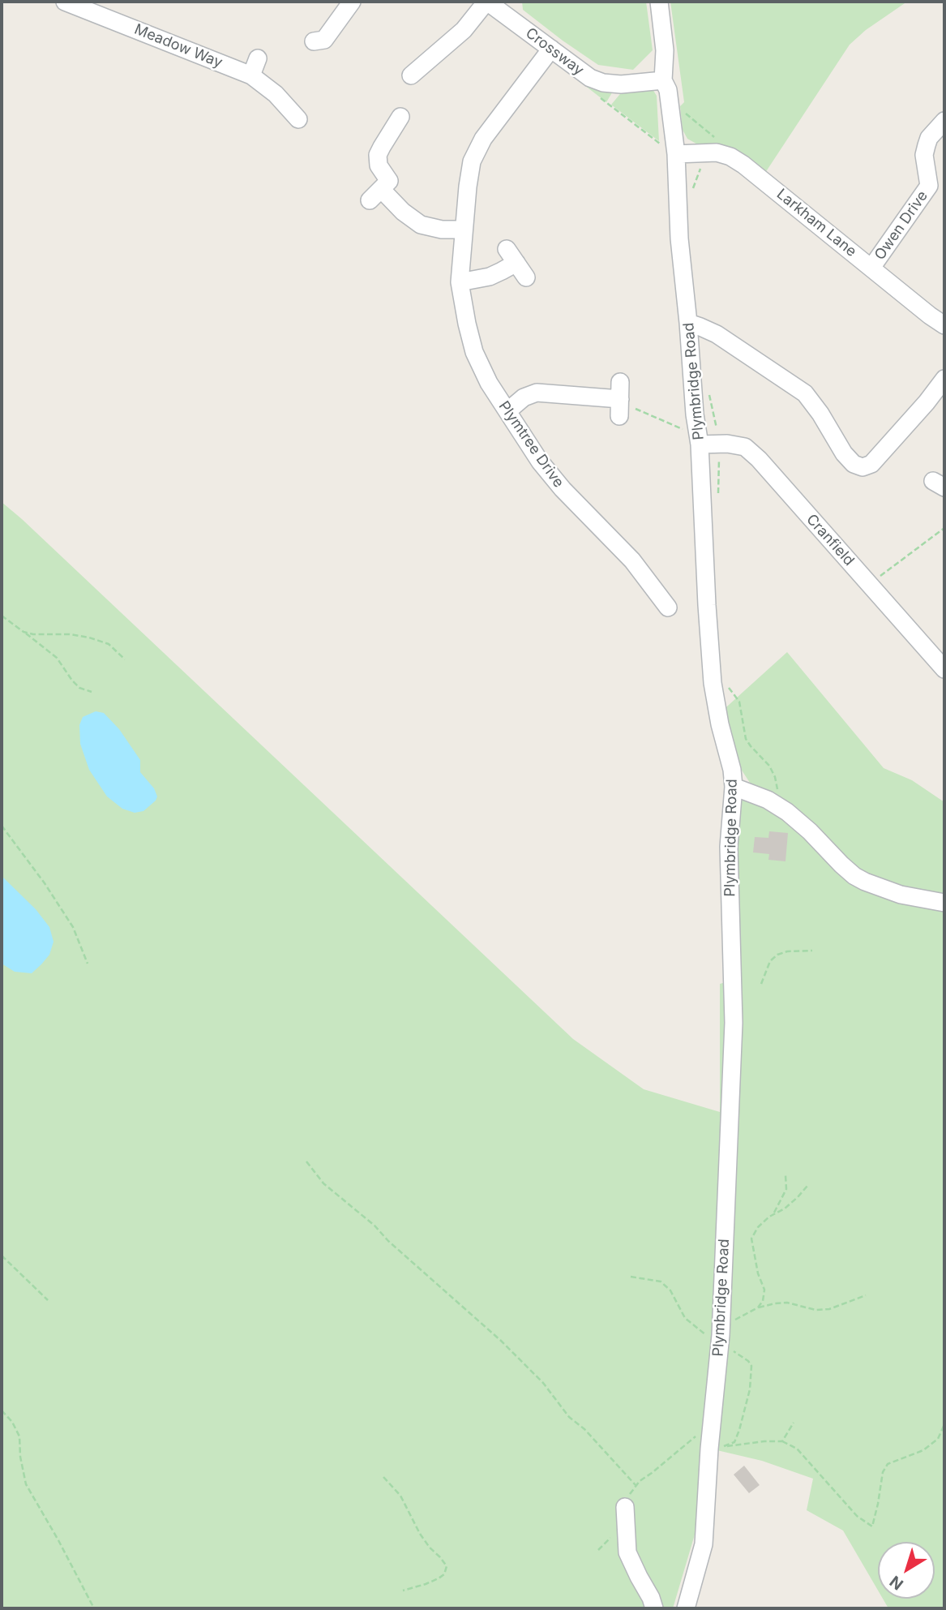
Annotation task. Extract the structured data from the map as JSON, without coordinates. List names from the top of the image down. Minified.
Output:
{"streets":{"street":["Meadow Way","Crossway","Larkham Lane","Owen Drive","Plymbridge Road","Plymtree Drive","Cranfield"]},"crossings":[["Crossway","Plymbridge Road"],["Crossway","Plymtree Drive"],["Larkham Lane","Owen Drive"],["Larkham Lane","Plymbridge Road"],["Plymbridge Road","Cranfield"]],"north":"bottom left"}
